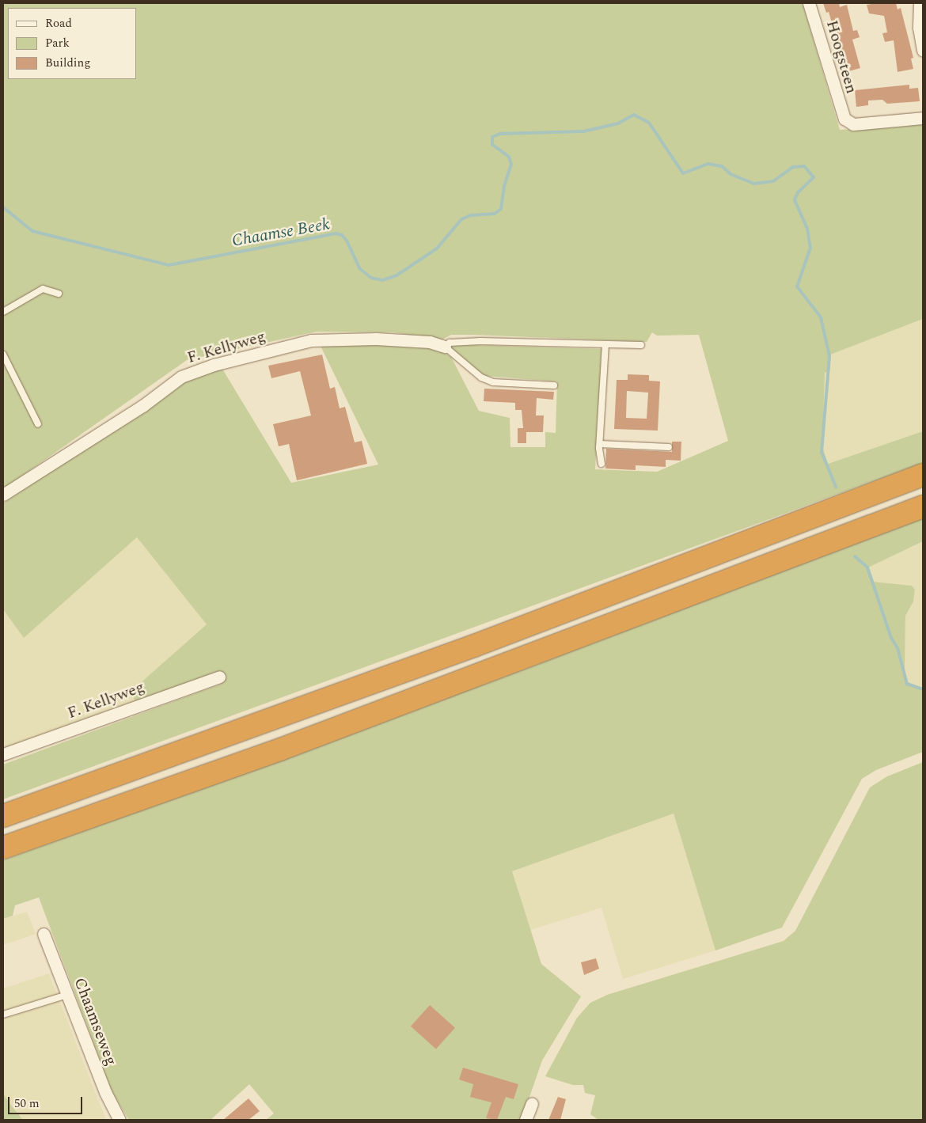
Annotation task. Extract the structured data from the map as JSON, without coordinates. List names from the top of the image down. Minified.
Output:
{"streets":{"street":["Hoogsteen","F. Kellyweg","Chaamseweg"]},"water":["Chaamse Beek"],"legend":["Road","Park","Building"],"scale_bar":"50 m"}
